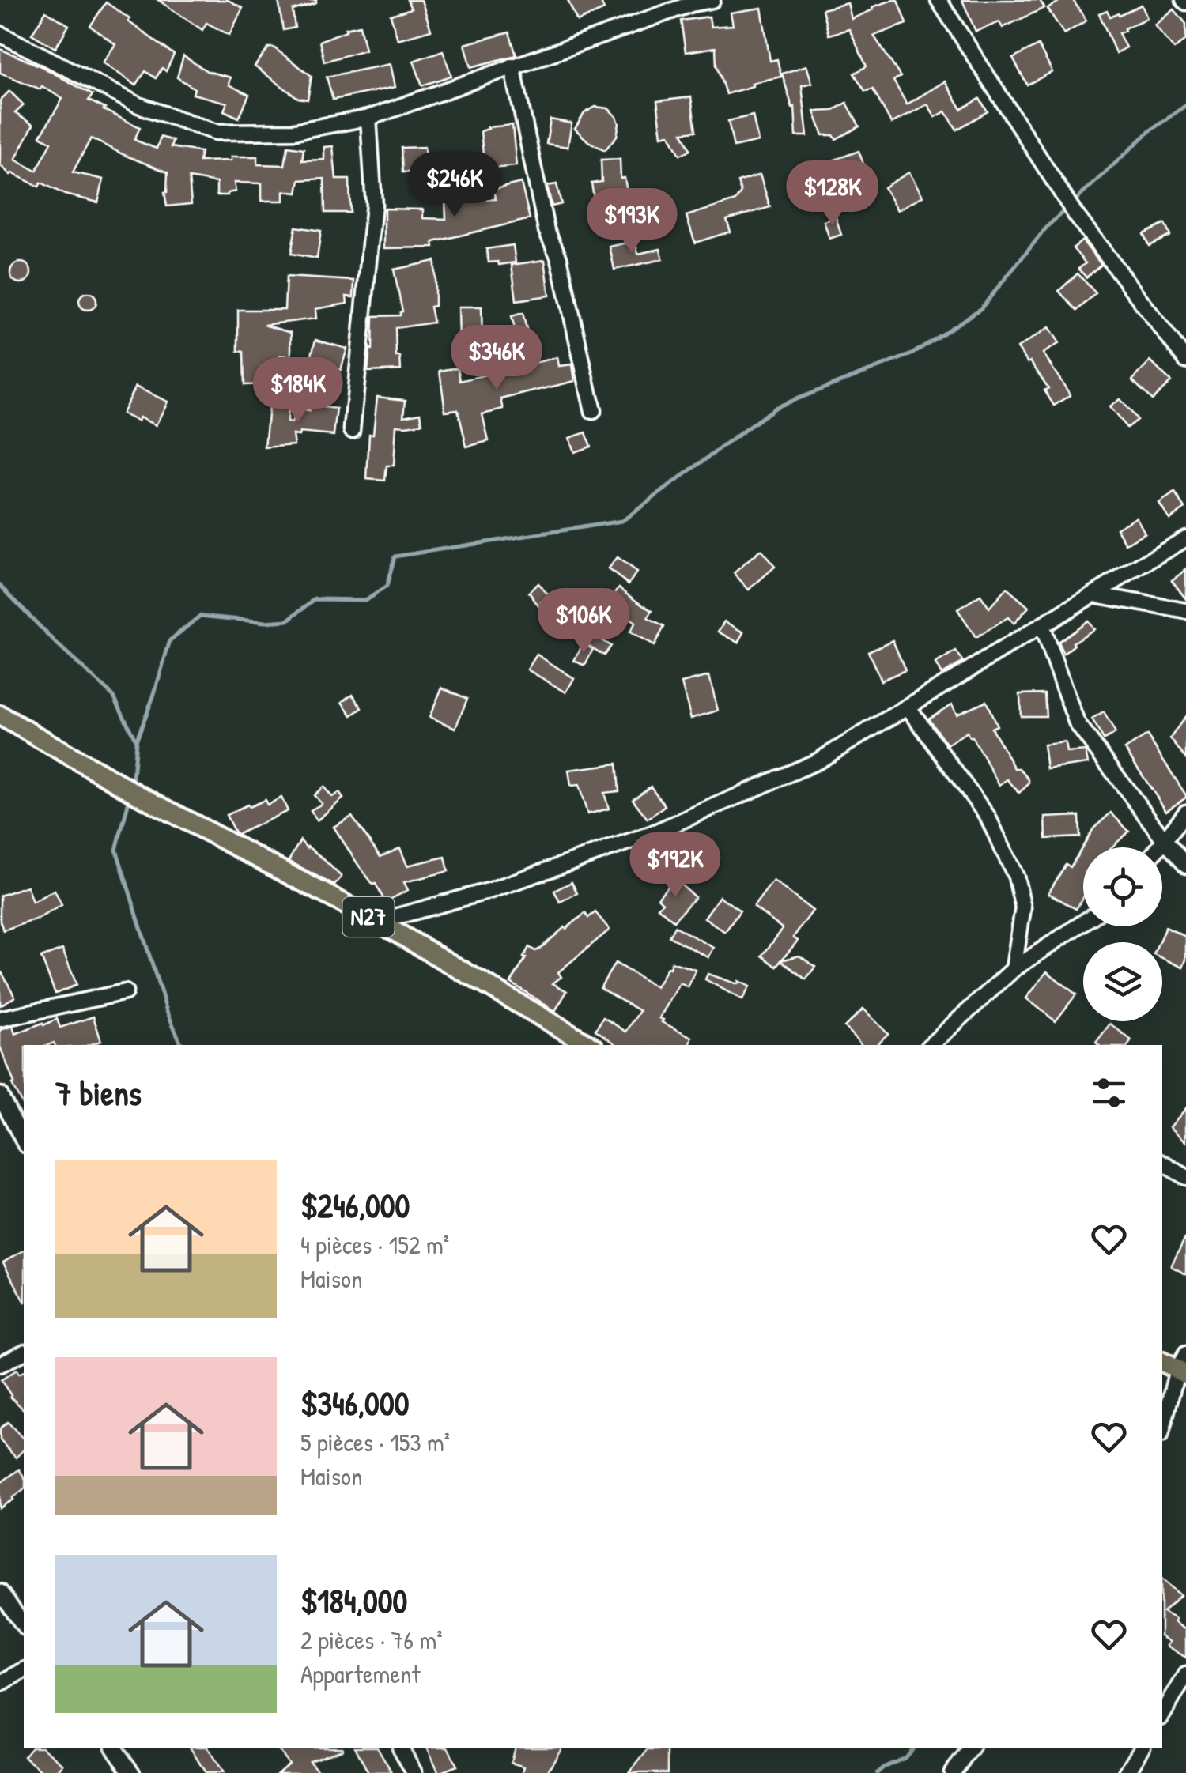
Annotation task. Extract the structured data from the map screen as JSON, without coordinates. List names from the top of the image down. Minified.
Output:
{"streets":{"main road":["N27"]},"page":{"price":["$246K","$128K","$193K","$346K","$184K","$106K","$192K"],"heading":"7 biens","list":[{"name":"$246,000","note":"4 pièces · 152 m² · Maison"},{"name":"$346,000","note":"5 pièces · 153 m² · Maison"},{"name":"$184,000","note":"2 pièces · 76 m² · Appartement"}]}}
